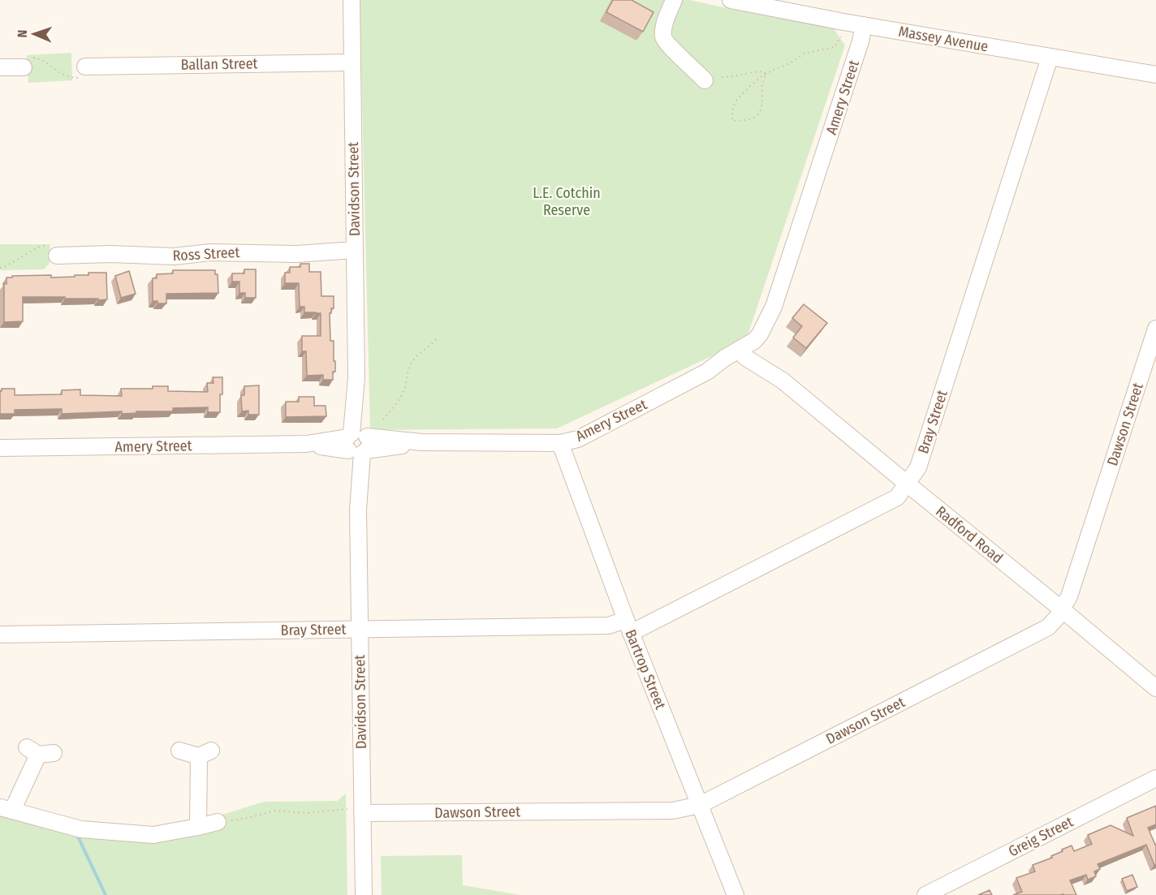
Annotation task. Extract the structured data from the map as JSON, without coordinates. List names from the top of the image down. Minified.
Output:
{"streets":{"street":["Massey Avenue","Ballan Street","Amery Street","Davidson Street","Ross Street","Bray Street","Dawson Street","Radford Road","Bartrop Street","Greig Street"]},"crossings":[["Massey Avenue","Amery Street"],["Massey Avenue","Bray Street"],["Ballan Street","Davidson Street"],["Amery Street","Davidson Street"],["Amery Street","Radford Road"],["Amery Street","Bartrop Street"],["Davidson Street","Ross Street"],["Davidson Street","Bray Street"],["Davidson Street","Dawson Street"],["Bray Street","Radford Road"],["Bray Street","Bartrop Street"],["Dawson Street","Radford Road"],["Dawson Street","Bartrop Street"]],"parks":["L.E. Cotchin Reserve"],"north":"left"}
